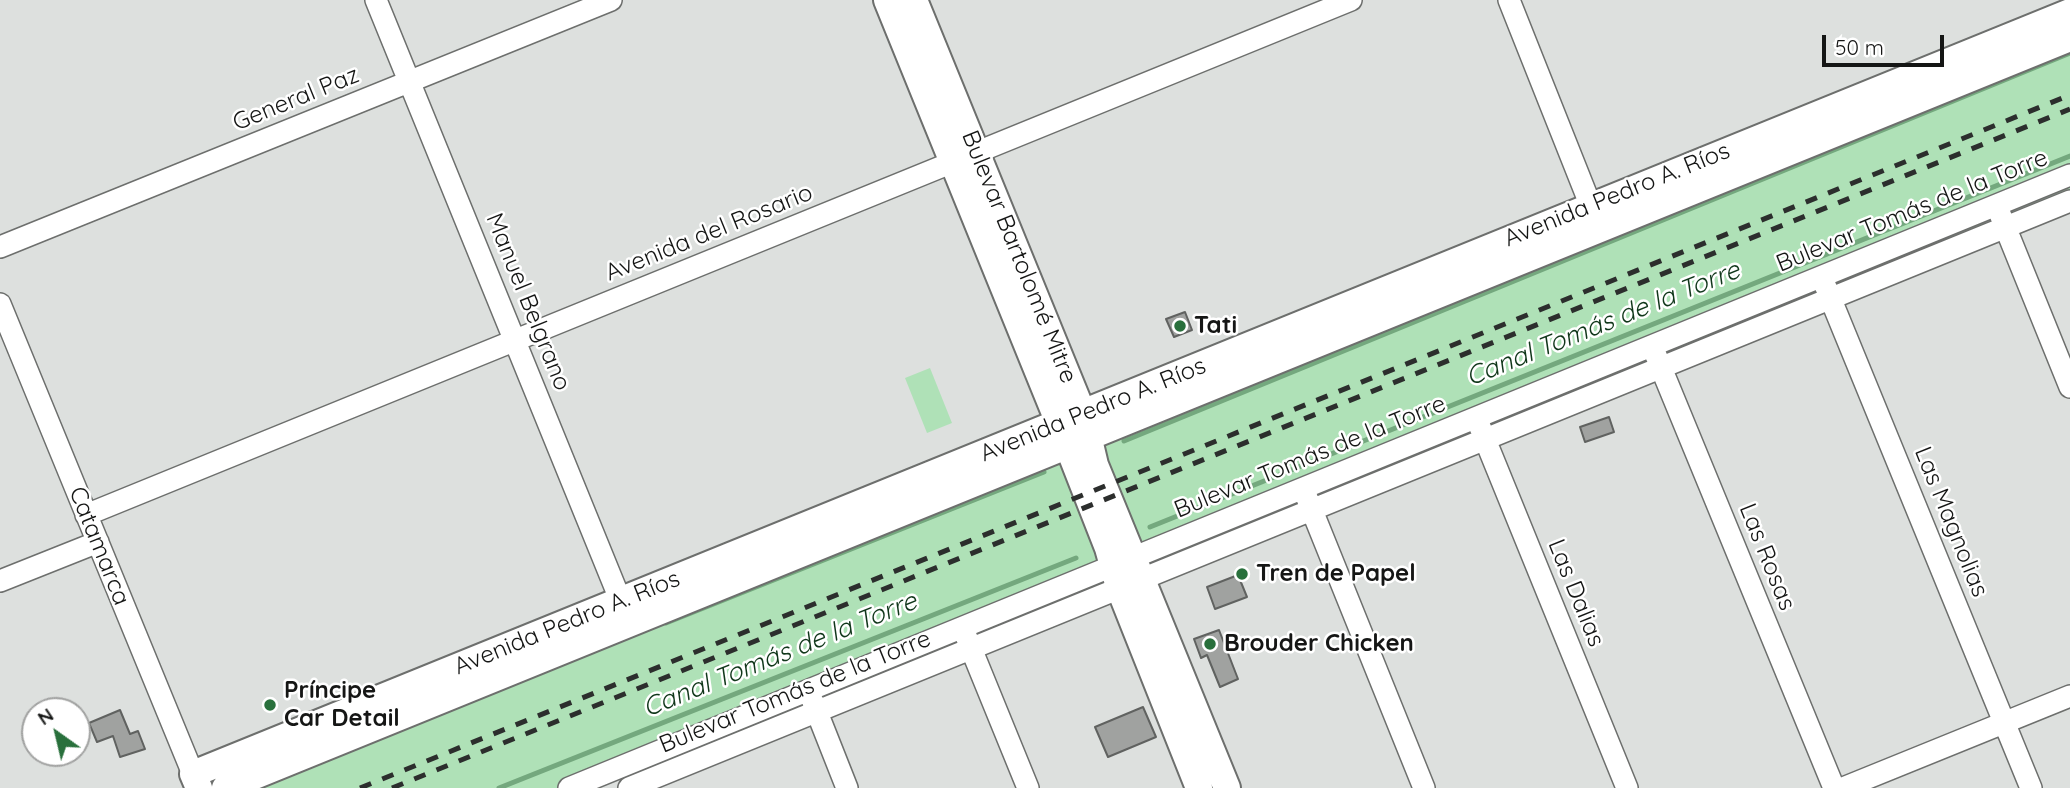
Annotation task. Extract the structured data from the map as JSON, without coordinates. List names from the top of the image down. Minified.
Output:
{"streets":{"main road":["Avenida Pedro A. Ríos","Bulevar Bartolomé Mitre"],"street":["General Paz","Bulevar Tomás de la Torre","Avenida del Rosario","Manuel Belgrano","Las Magnolias","Catamarca","Las Rosas","Las Dalias"]},"crossings":[["General Paz","Manuel Belgrano"],["Avenida Pedro A. Ríos","Bulevar Bartolomé Mitre"],["Avenida Pedro A. Ríos","Manuel Belgrano"],["Avenida Pedro A. Ríos","Catamarca"],["Bulevar Tomás de la Torre","Bulevar Bartolomé Mitre"],["Bulevar Tomás de la Torre","Las Magnolias"],["Bulevar Tomás de la Torre","Las Rosas"],["Bulevar Tomás de la Torre","Las Dalias"],["Avenida del Rosario","Bulevar Bartolomé Mitre"],["Avenida del Rosario","Manuel Belgrano"],["Avenida del Rosario","Catamarca"]],"water":["Canal Tomás de la Torre"],"places":["Tati","Tren de Papel","Brouder Chicken","Príncipe Car Detail"],"scale_bar":"50 m","north":"top left"}
